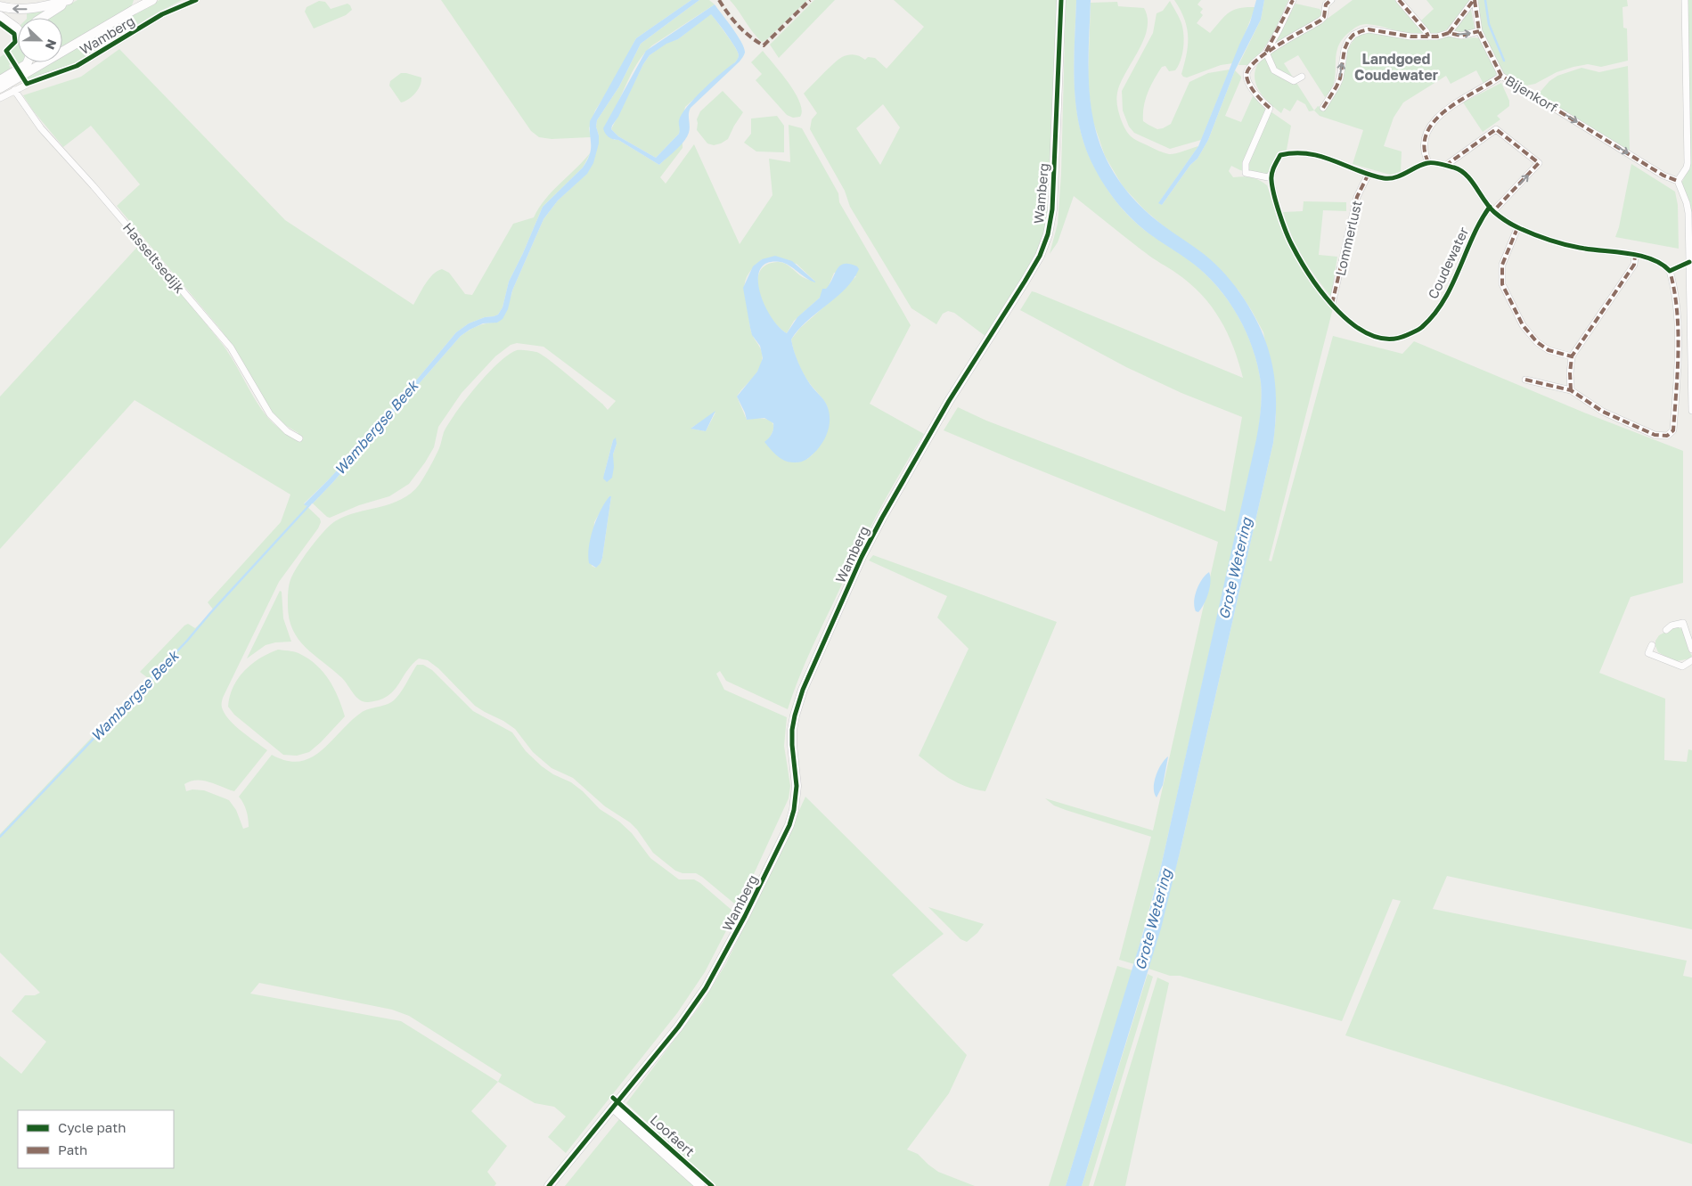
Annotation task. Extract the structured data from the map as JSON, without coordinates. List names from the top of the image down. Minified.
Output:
{"streets":{"street":["Wamberg","Bijenkorf","Lommerlust","Hasseltsedijk","Coudewater","Loofaert"]},"crossings":[["Wamberg","Hasseltsedijk"],["Wamberg","Loofaert"],["Lommerlust","Coudewater"]],"one_way":["Bijenkorf"],"districts":["Landgoed Coudewater"],"water":["Wambergse Beek","Grote Wetering"],"legend":["Cycle path","Path"],"north":"right"}
